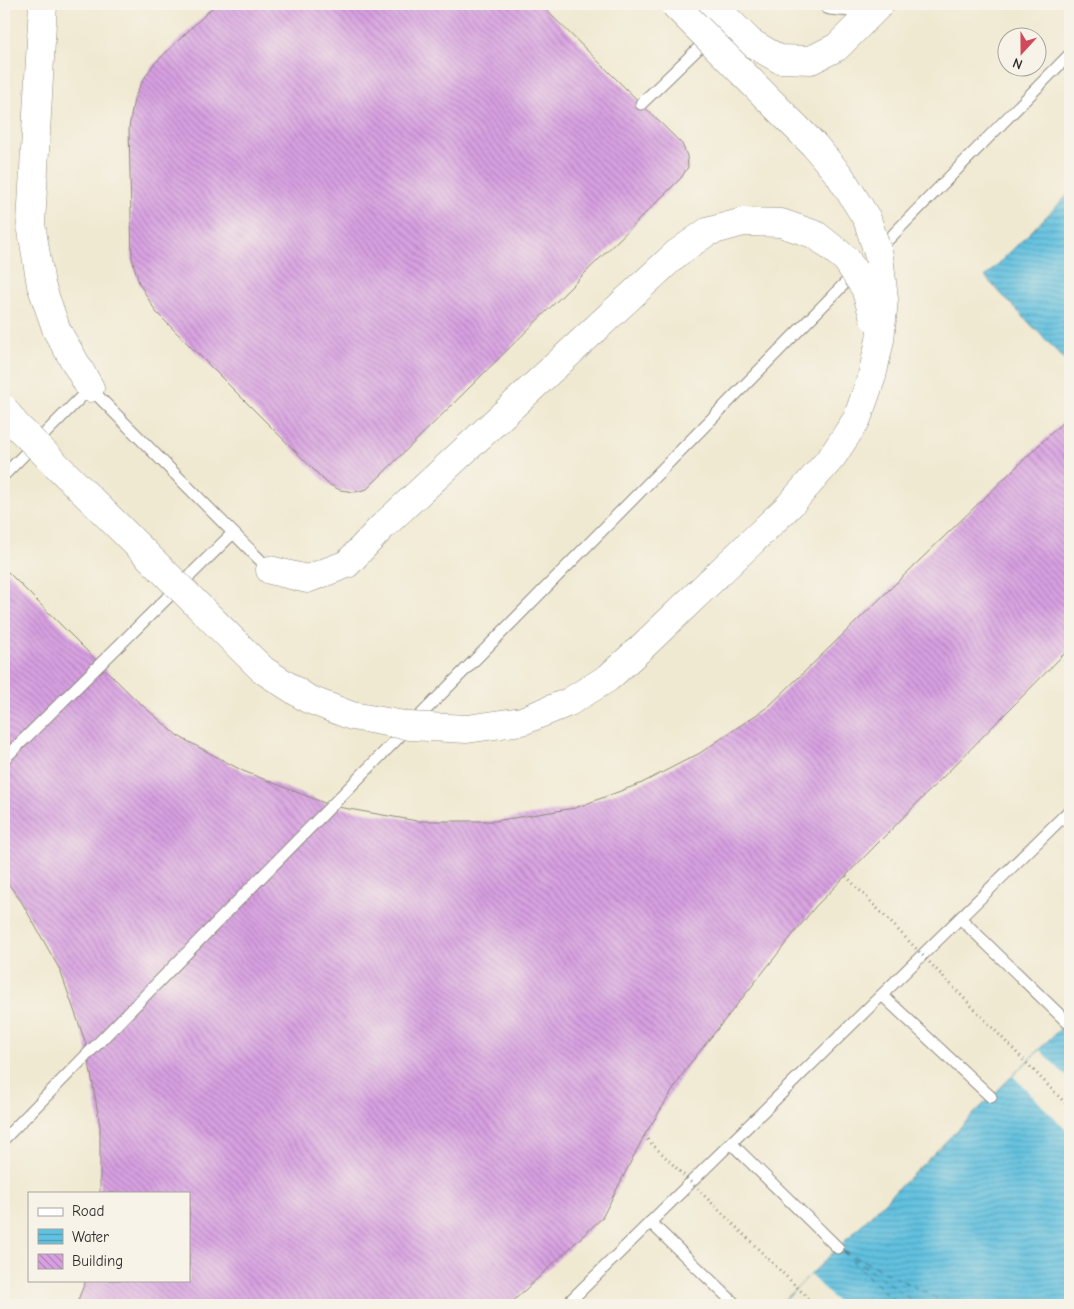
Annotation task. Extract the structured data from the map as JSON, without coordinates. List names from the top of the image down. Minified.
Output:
{"legend":["Road","Water","Building"],"north":"bottom"}
